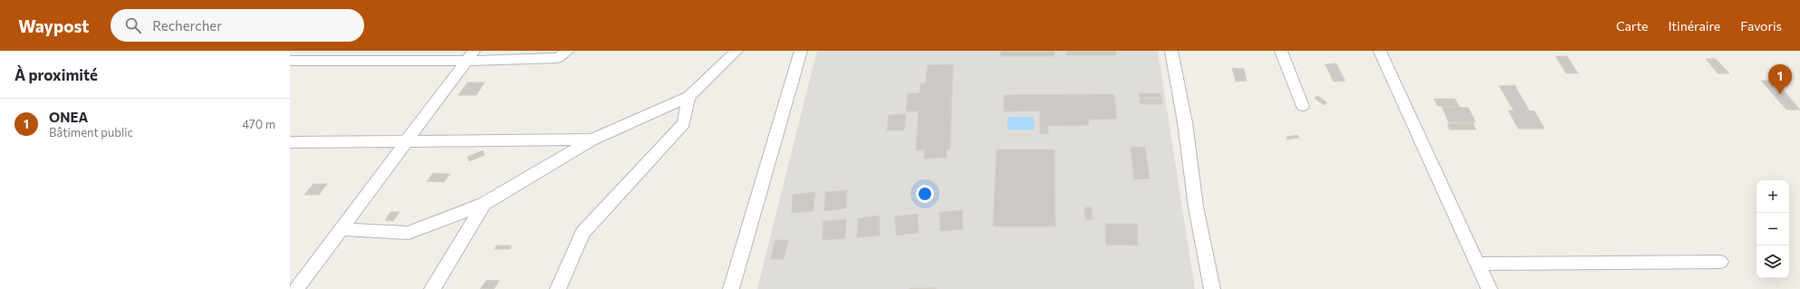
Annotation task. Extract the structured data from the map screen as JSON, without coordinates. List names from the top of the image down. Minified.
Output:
{"page":{"header":"Waypost","search":"Rechercher","nav":["Carte","Itinéraire","Favoris"],"heading":"À proximité","pins":"1","list":[{"mark":"1","name":"ONEA","note":"Bâtiment public","value":"470 m"}],"map_buttons":["+","−"]}}
